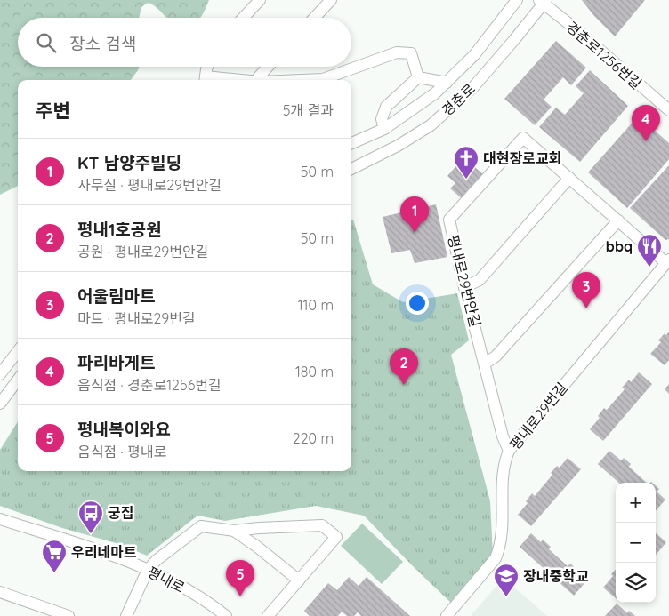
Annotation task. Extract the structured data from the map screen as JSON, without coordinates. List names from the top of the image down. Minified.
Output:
{"streets":{"street":["경춘로1256번길","경춘로","평내로29번안길","평내로29번길","평내로"]},"crossings":[["경춘로1256번길","경춘로"],["평내로29번안길","평내로29번길"]],"places":{"church":["대현장로교회"],"restaurant":["bbq"],"bus stop":["궁집"],"supermarket":["우리네마트"],"school or university":["장내중학교"]},"page":{"search":"장소 검색","heading":["주변","5개 결과"],"pins":["4","1","3","2","5"],"list":[{"mark":"1","name":"KT 남양주빌딩","note":"사무실 · 평내로29번안길","value":"50 m"},{"mark":"2","name":"평내1호공원","note":"공원 · 평내로29번안길","value":"50 m"},{"mark":"3","name":"어울림마트","note":"마트 · 평내로29번길","value":"110 m"},{"mark":"4","name":"파리바게트","note":"음식점 · 경춘로1256번길","value":"180 m"},{"mark":"5","name":"평내복이와요","note":"음식점 · 평내로","value":"220 m"}],"map_buttons":["+","−"]}}
